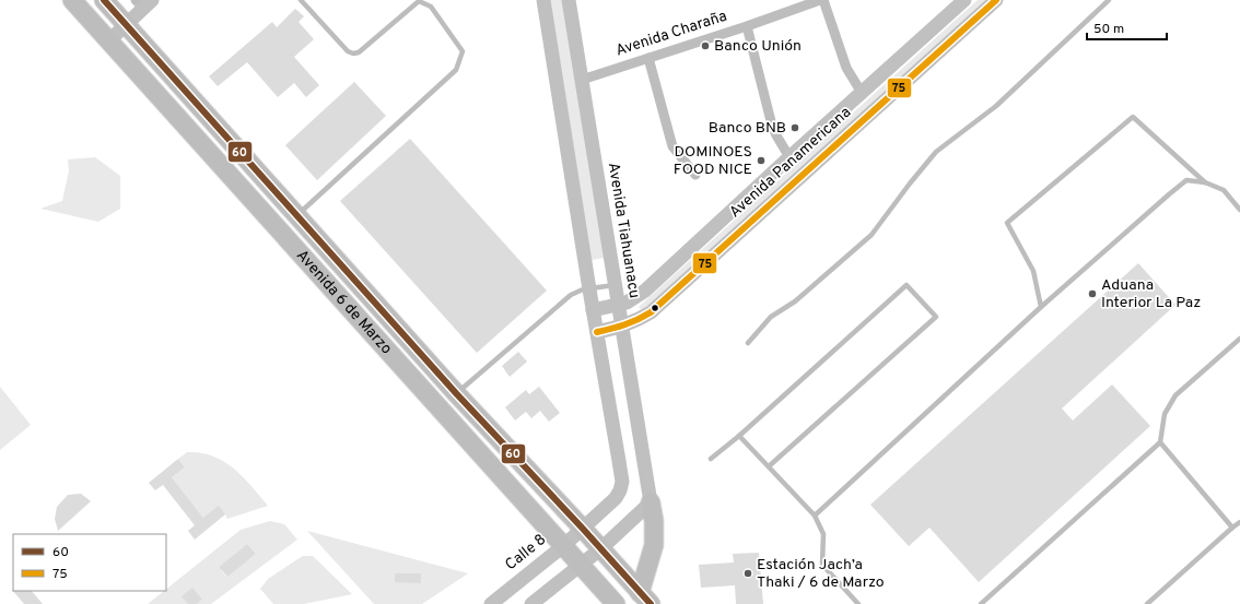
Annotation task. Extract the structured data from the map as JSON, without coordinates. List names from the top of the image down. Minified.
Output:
{"streets":{"highway":["Avenida 6 de Marzo"],"main road":["Avenida Panamericana","Avenida Tiahuanacu","Calle 8"],"street":["Avenida Charaña"]},"crossings":[["Avenida Charaña","Avenida Tiahuanacu"],["Avenida Panamericana","Avenida Tiahuanacu"],["Avenida 6 de Marzo","Calle 8"]],"places":["Banco Unión","Banco BNB","DOMINOES FOOD NICE","Aduana Interior La Paz","Estación Jach’a Thaki / 6 de Marzo"],"lines":["transit line 60","transit line 75"],"legend":["60","75"],"scale_bar":"50 m"}
